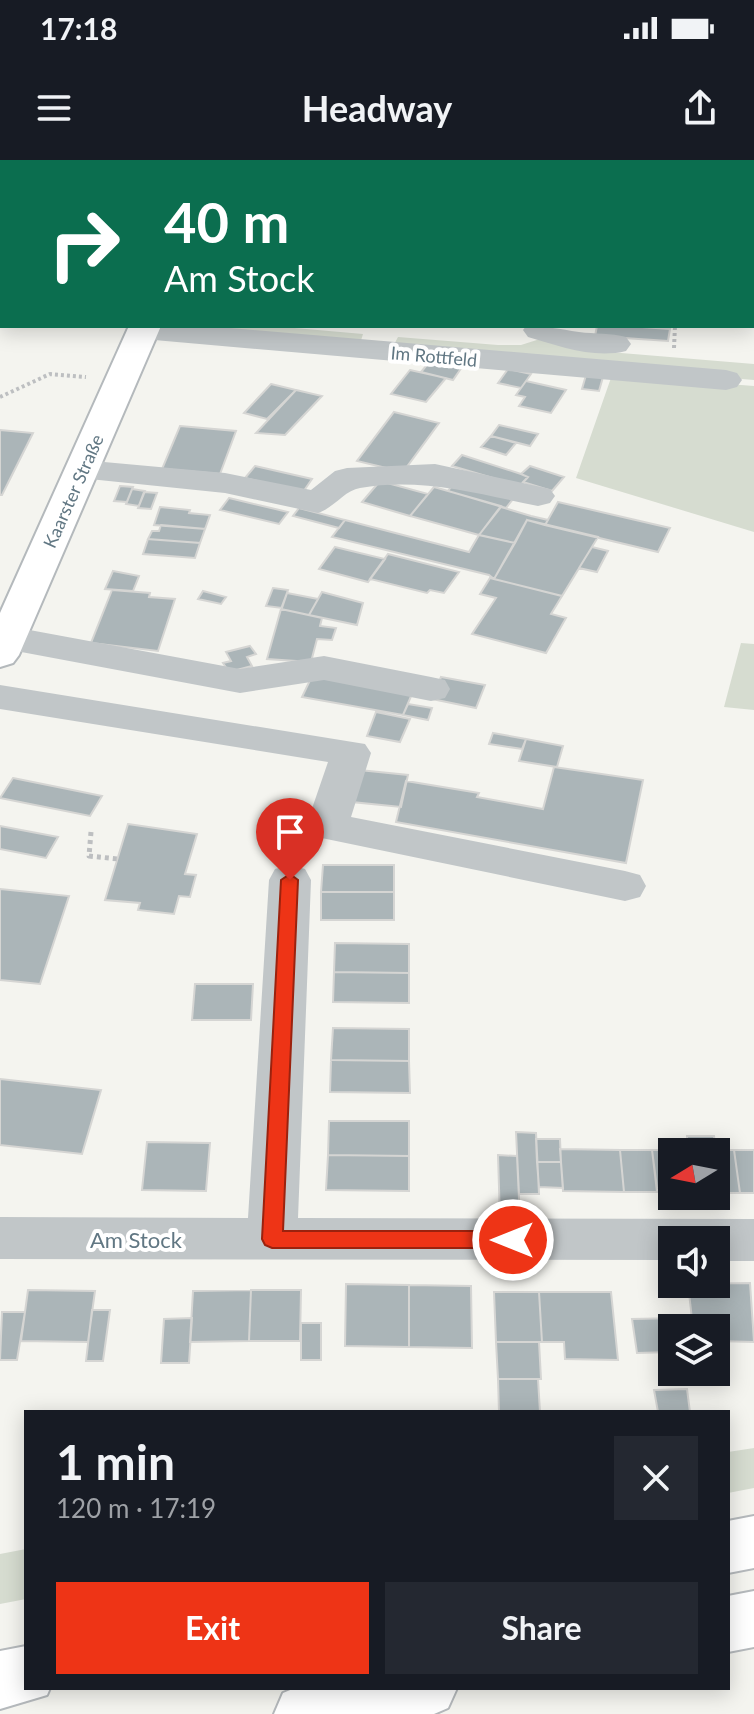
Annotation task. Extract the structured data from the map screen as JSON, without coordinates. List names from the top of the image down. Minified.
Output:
{"streets":{"main road":["Kaarster Straße"],"street":["Im Rottfeld","Am Stock"]},"crossings":[["Im Rottfeld","Kaarster Straße"]],"north":"left","page":{"status":"17:18","header":"Headway","turn":["40 m","Am Stock"],"heading":["1 min","120 m · 17:19"],"buttons":["Exit","Share"]}}
